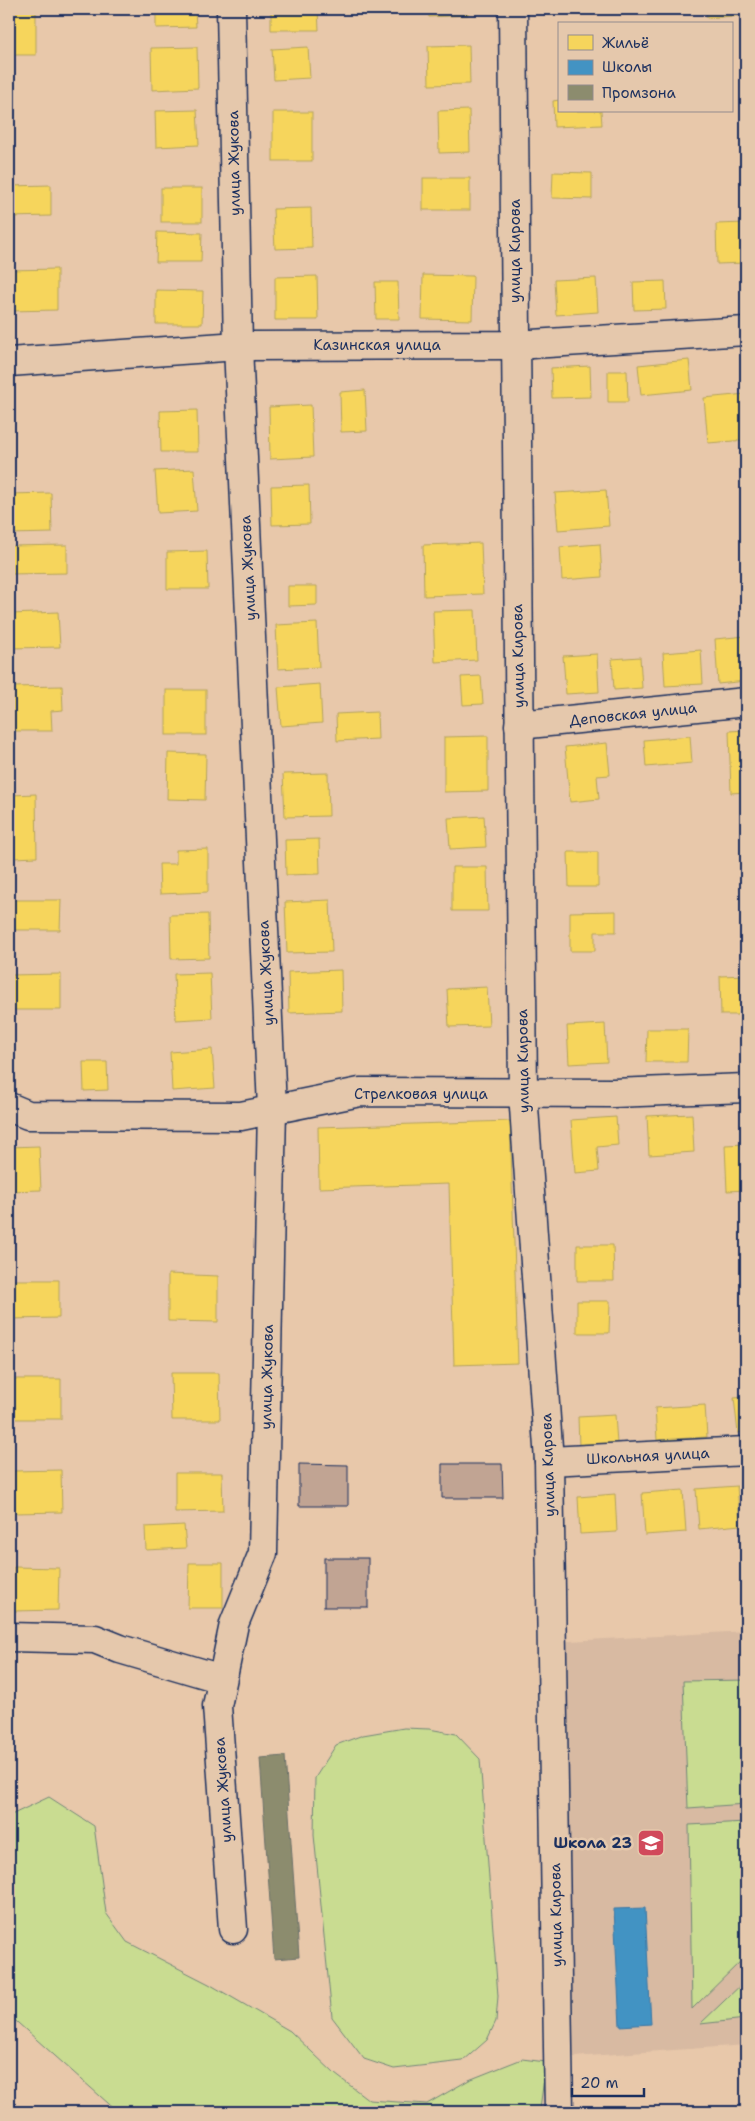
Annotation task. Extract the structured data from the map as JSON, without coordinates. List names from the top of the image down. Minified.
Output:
{"streets":{"street":["улица Жукова","улица Кирова","Казинская улица","Деповская улица","Стрелковая улица","Школьная улица"]},"crossings":[["улица Жукова","Казинская улица"],["улица Жукова","Стрелковая улица"],["улица Кирова","Казинская улица"],["улица Кирова","Деповская улица"],["улица Кирова","Стрелковая улица"],["улица Кирова","Школьная улица"]],"places":{"school or university":["Школа 23"]},"legend":["Жильё","Школы","Промзона"],"scale_bar":"20 m"}
